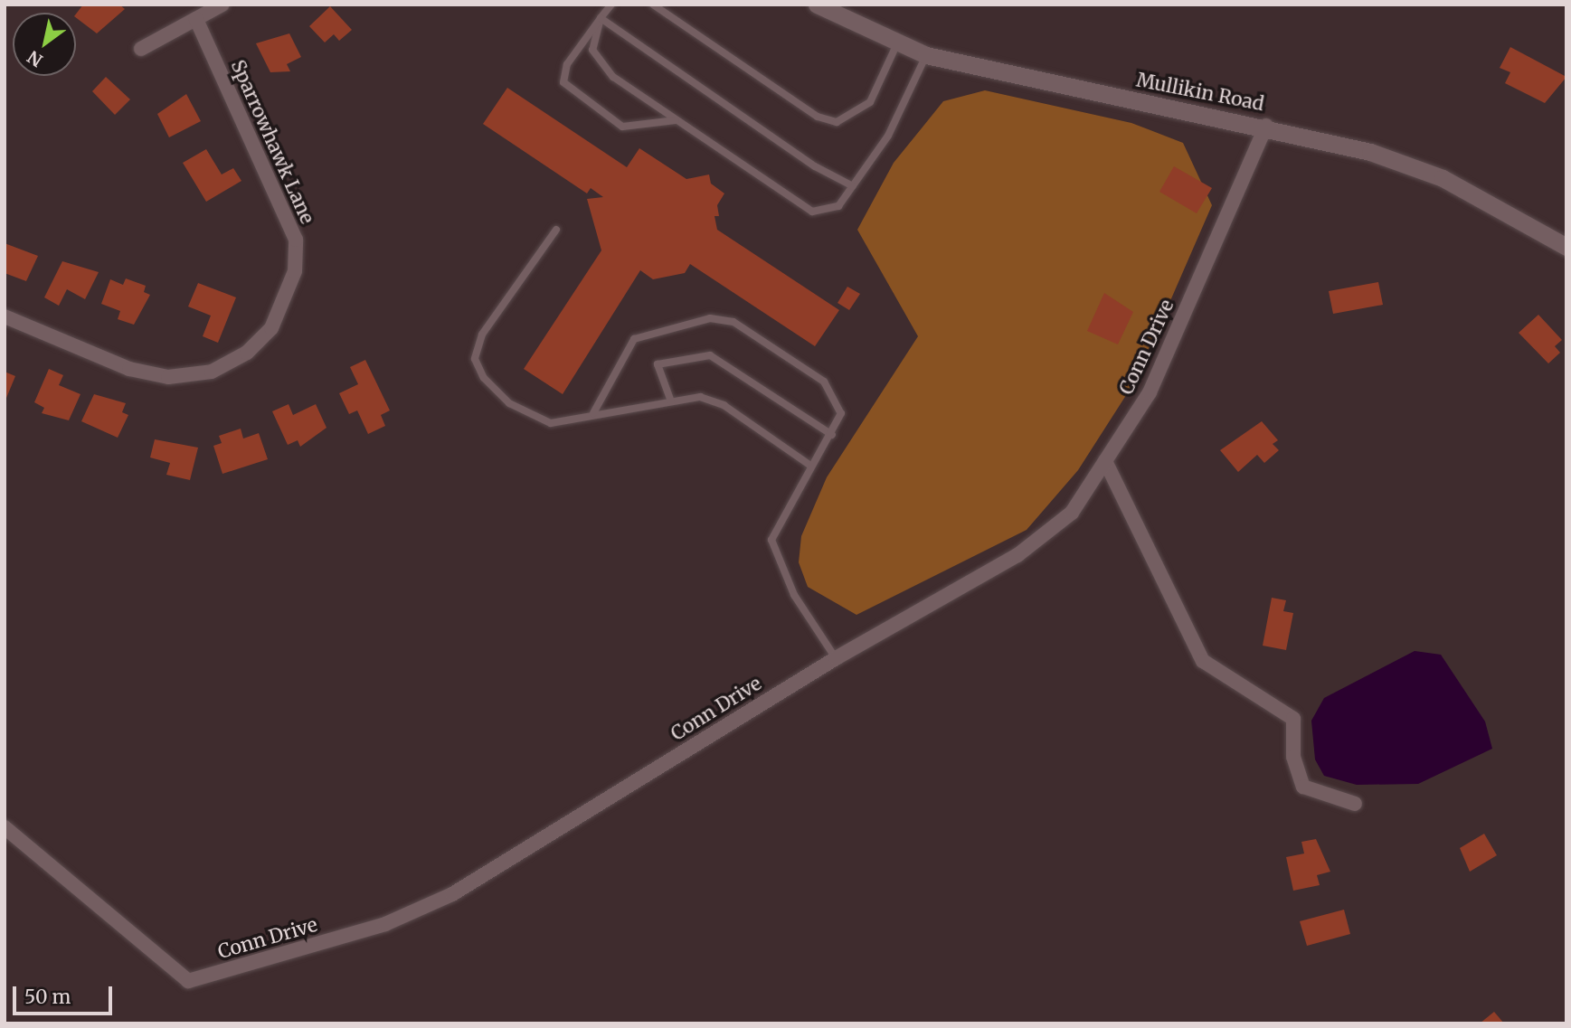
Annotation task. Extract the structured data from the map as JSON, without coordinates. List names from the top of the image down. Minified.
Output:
{"streets":{"street":["Mullikin Road","Sparrowhawk Lane","Conn Drive"]},"crossings":[["Mullikin Road","Conn Drive"]],"scale_bar":"50 m","north":"bottom left"}
